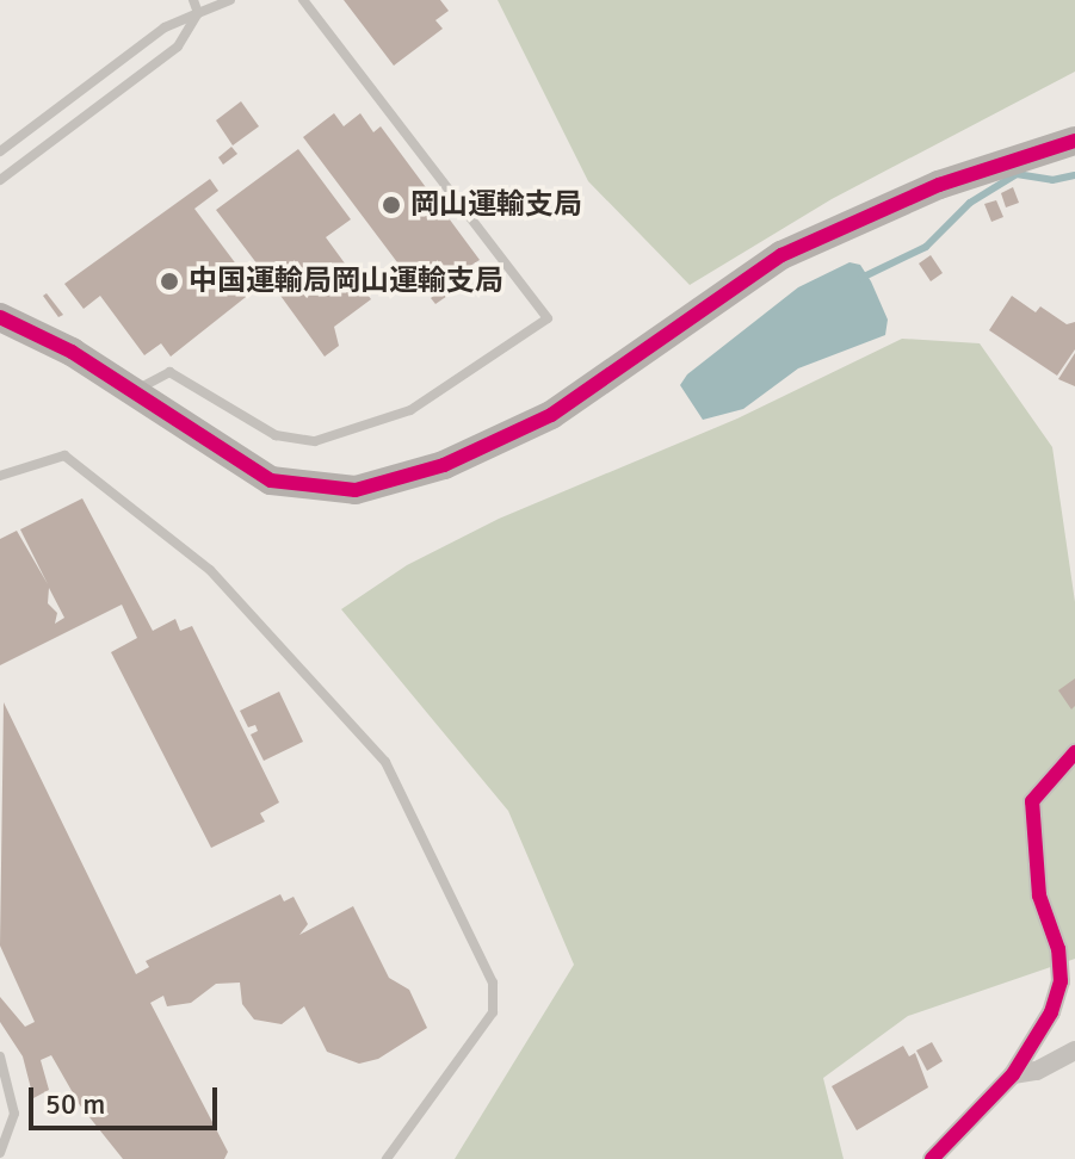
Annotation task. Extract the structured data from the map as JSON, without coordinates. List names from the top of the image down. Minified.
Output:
{"places":["岡山運輸支局","中国運輸局岡山運輸支局"],"scale_bar":"50 m"}
